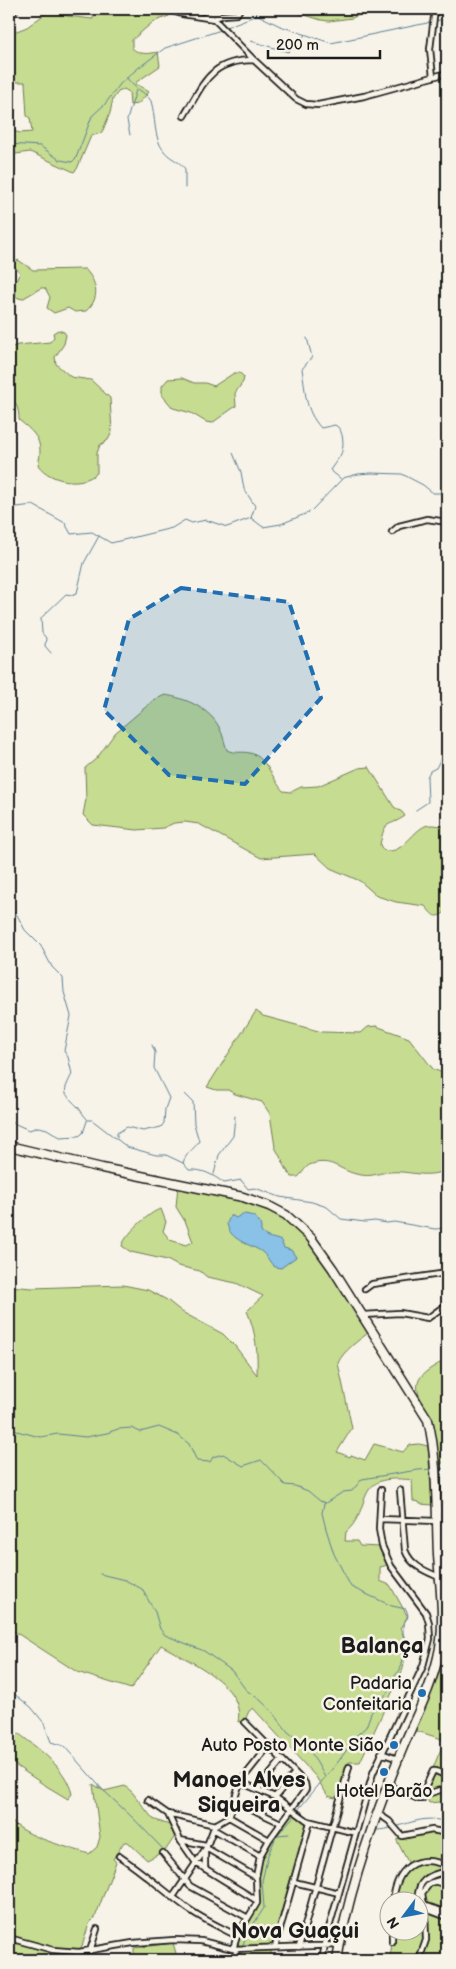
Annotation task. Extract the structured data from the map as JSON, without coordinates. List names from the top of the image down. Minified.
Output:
{"districts":["Balança","Manoel Alves Siqueira","Nova Guaçui"],"places":["Padaria Confeitaria","Auto Posto Monte Sião","Hotel Barão"],"scale_bar":"200 m","north":"bottom left"}
